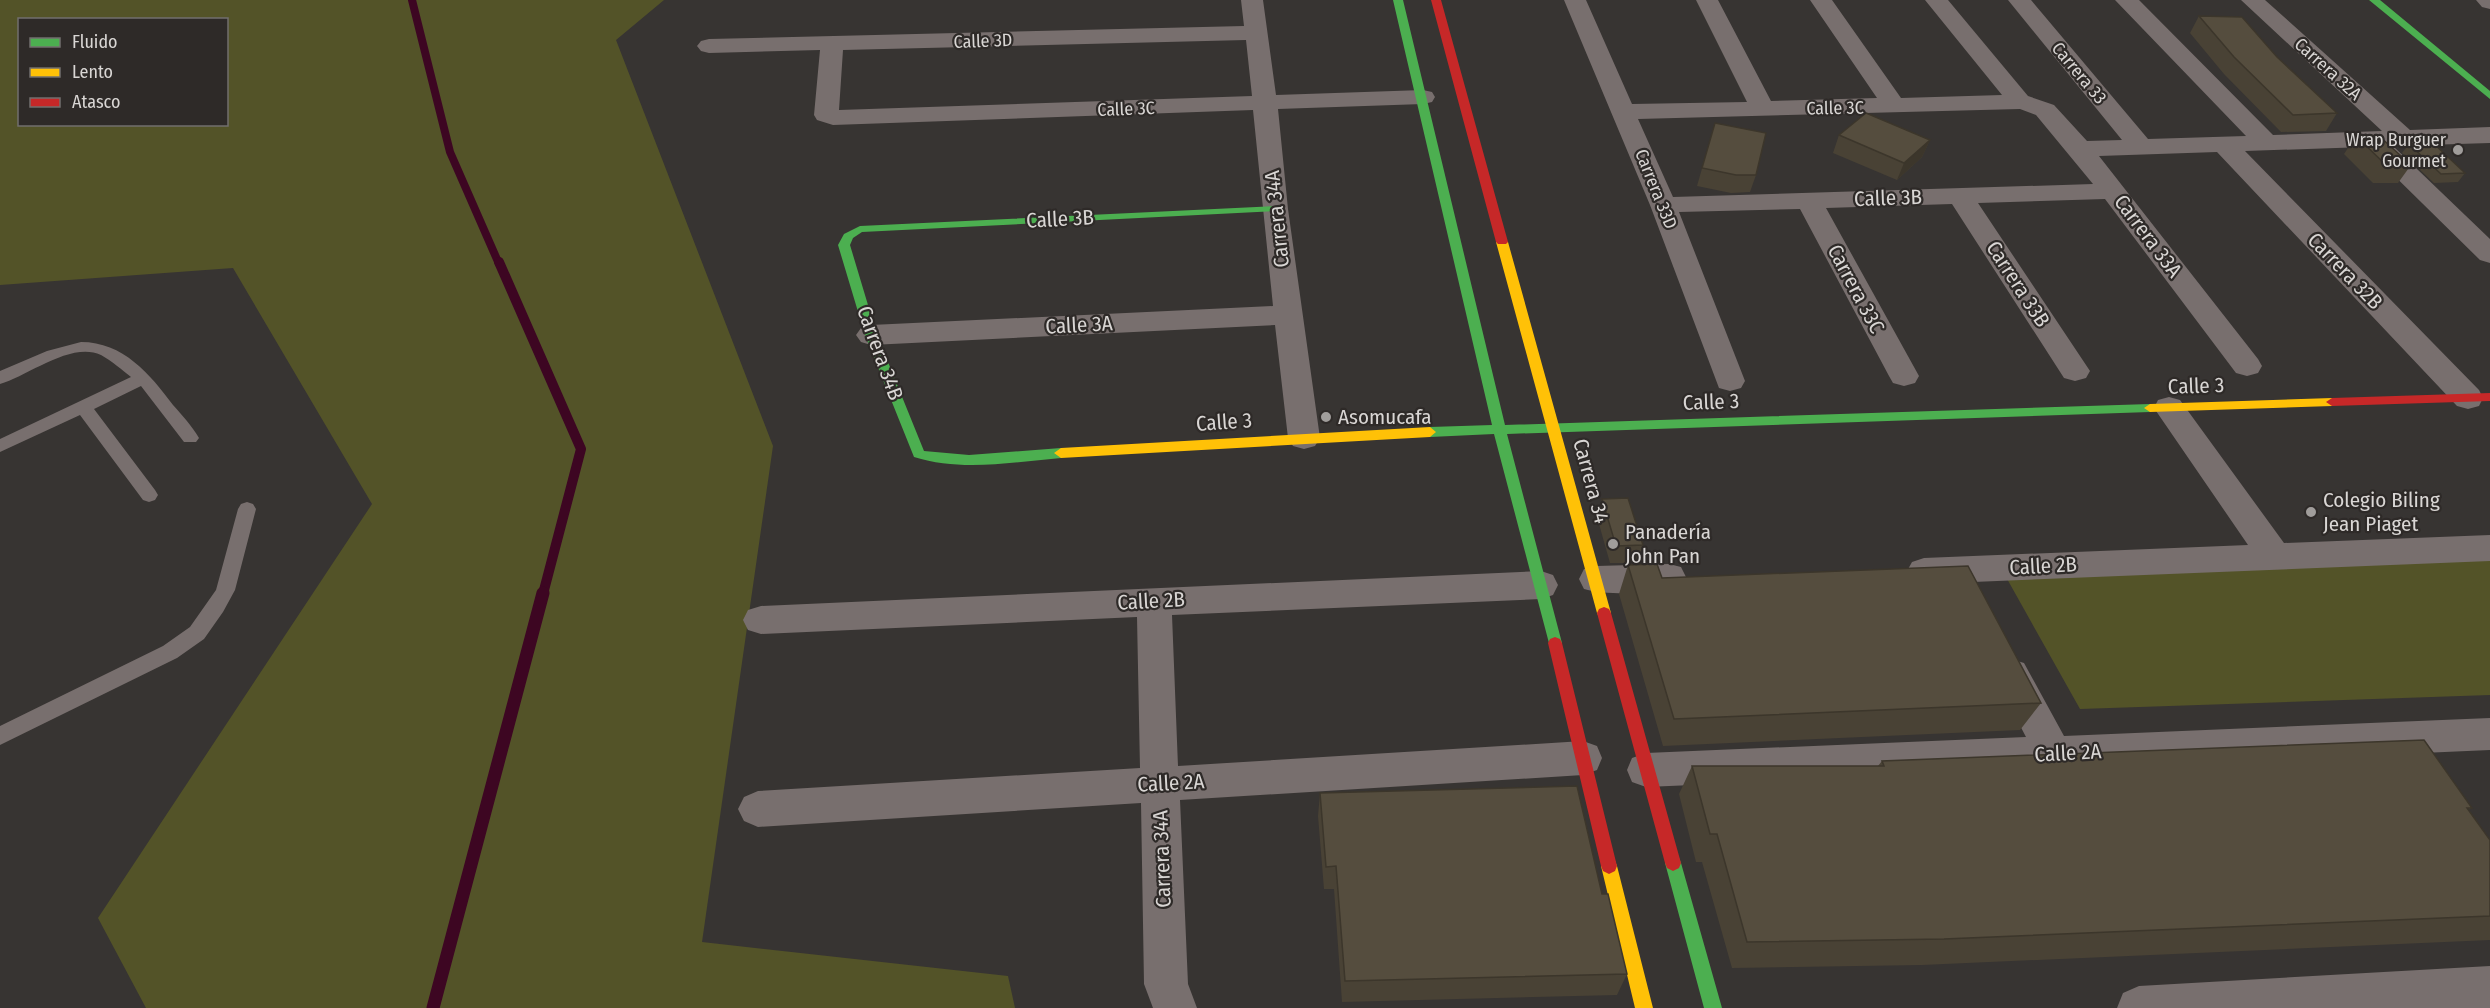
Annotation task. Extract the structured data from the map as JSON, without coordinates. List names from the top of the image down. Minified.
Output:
{"streets":{"street":["Calle 3D","Carrera 32A","Carrera 33","Calle 3C","Carrera 33D","Calle 3B","Carrera 34A","Carrera 33A","Carrera 32B","Carrera 33B","Carrera 33C","Calle 3A","Carrera 34B","Calle 3","Carrera 34","Calle 2B","Calle 2A"]},"crossings":[["Calle 3D","Calle 3C"],["Calle 3D","Carrera 34A"],["Calle 3C","Carrera 33D"],["Calle 3C","Carrera 34A"],["Calle 3C","Carrera 33A"],["Carrera 33D","Calle 3B"],["Calle 3B","Carrera 34A"],["Calle 3B","Carrera 33A"],["Calle 3B","Carrera 33B"],["Calle 3B","Carrera 33C"],["Calle 3B","Carrera 34B"],["Carrera 34A","Calle 3A"],["Carrera 34A","Calle 3"],["Carrera 34A","Calle 2B"],["Carrera 34A","Calle 2A"],["Carrera 32B","Calle 3"],["Calle 3A","Carrera 34B"],["Carrera 34B","Calle 3"],["Calle 3","Carrera 34"],["Carrera 34","Calle 2A"]],"places":["Wrap Burguer Gourmet","Asomucafa","Colegio Biling Jean Piaget","Panadería John Pan"],"legend":["Fluido","Lento","Atasco"]}
